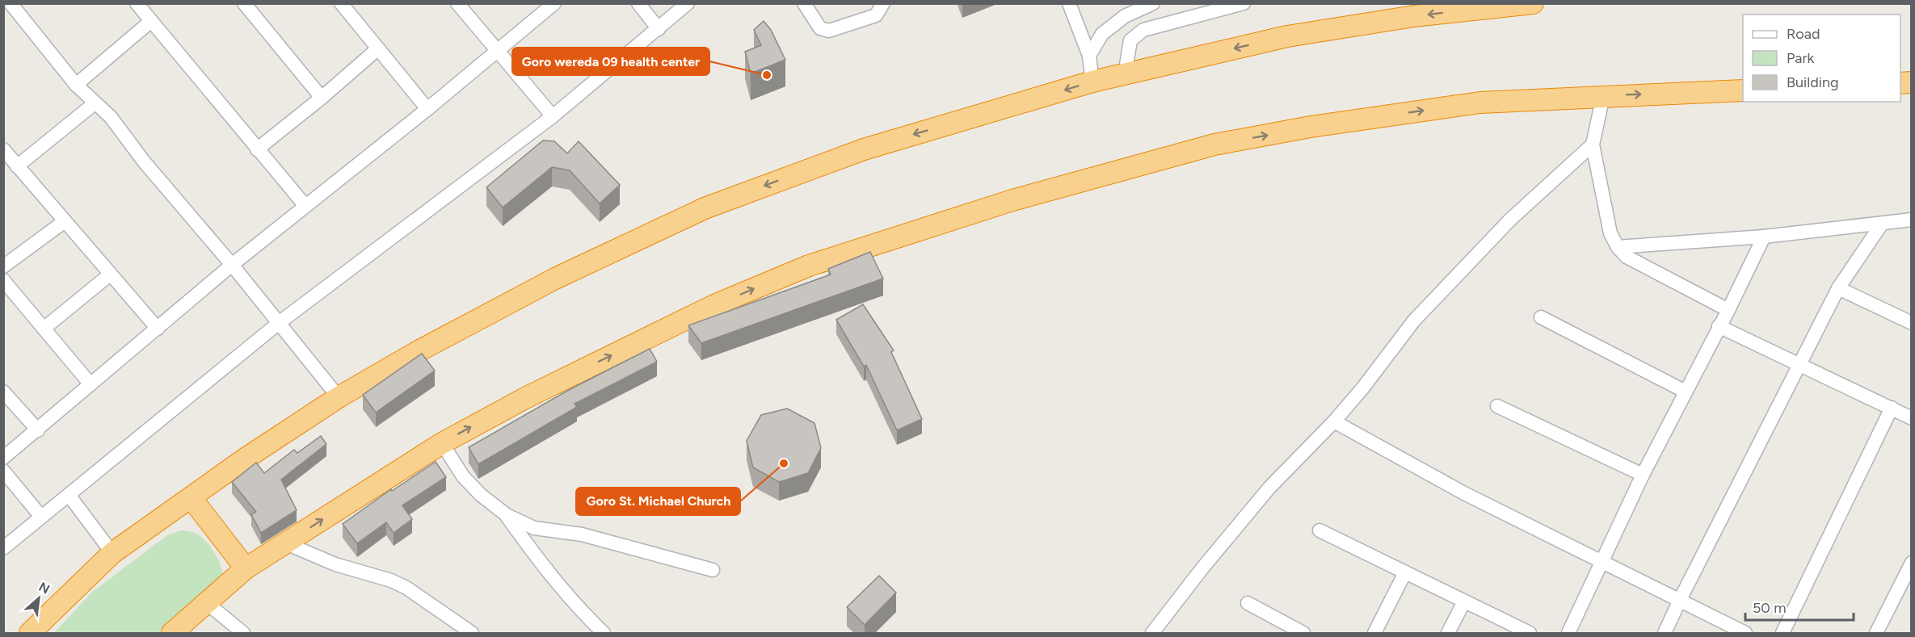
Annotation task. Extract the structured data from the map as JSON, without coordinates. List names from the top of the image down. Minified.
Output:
{"places":["Goro wereda 09 health center","Goro St. Michael Church"],"legend":["Road","Park","Building"],"scale_bar":"50 m","north":"top right"}
